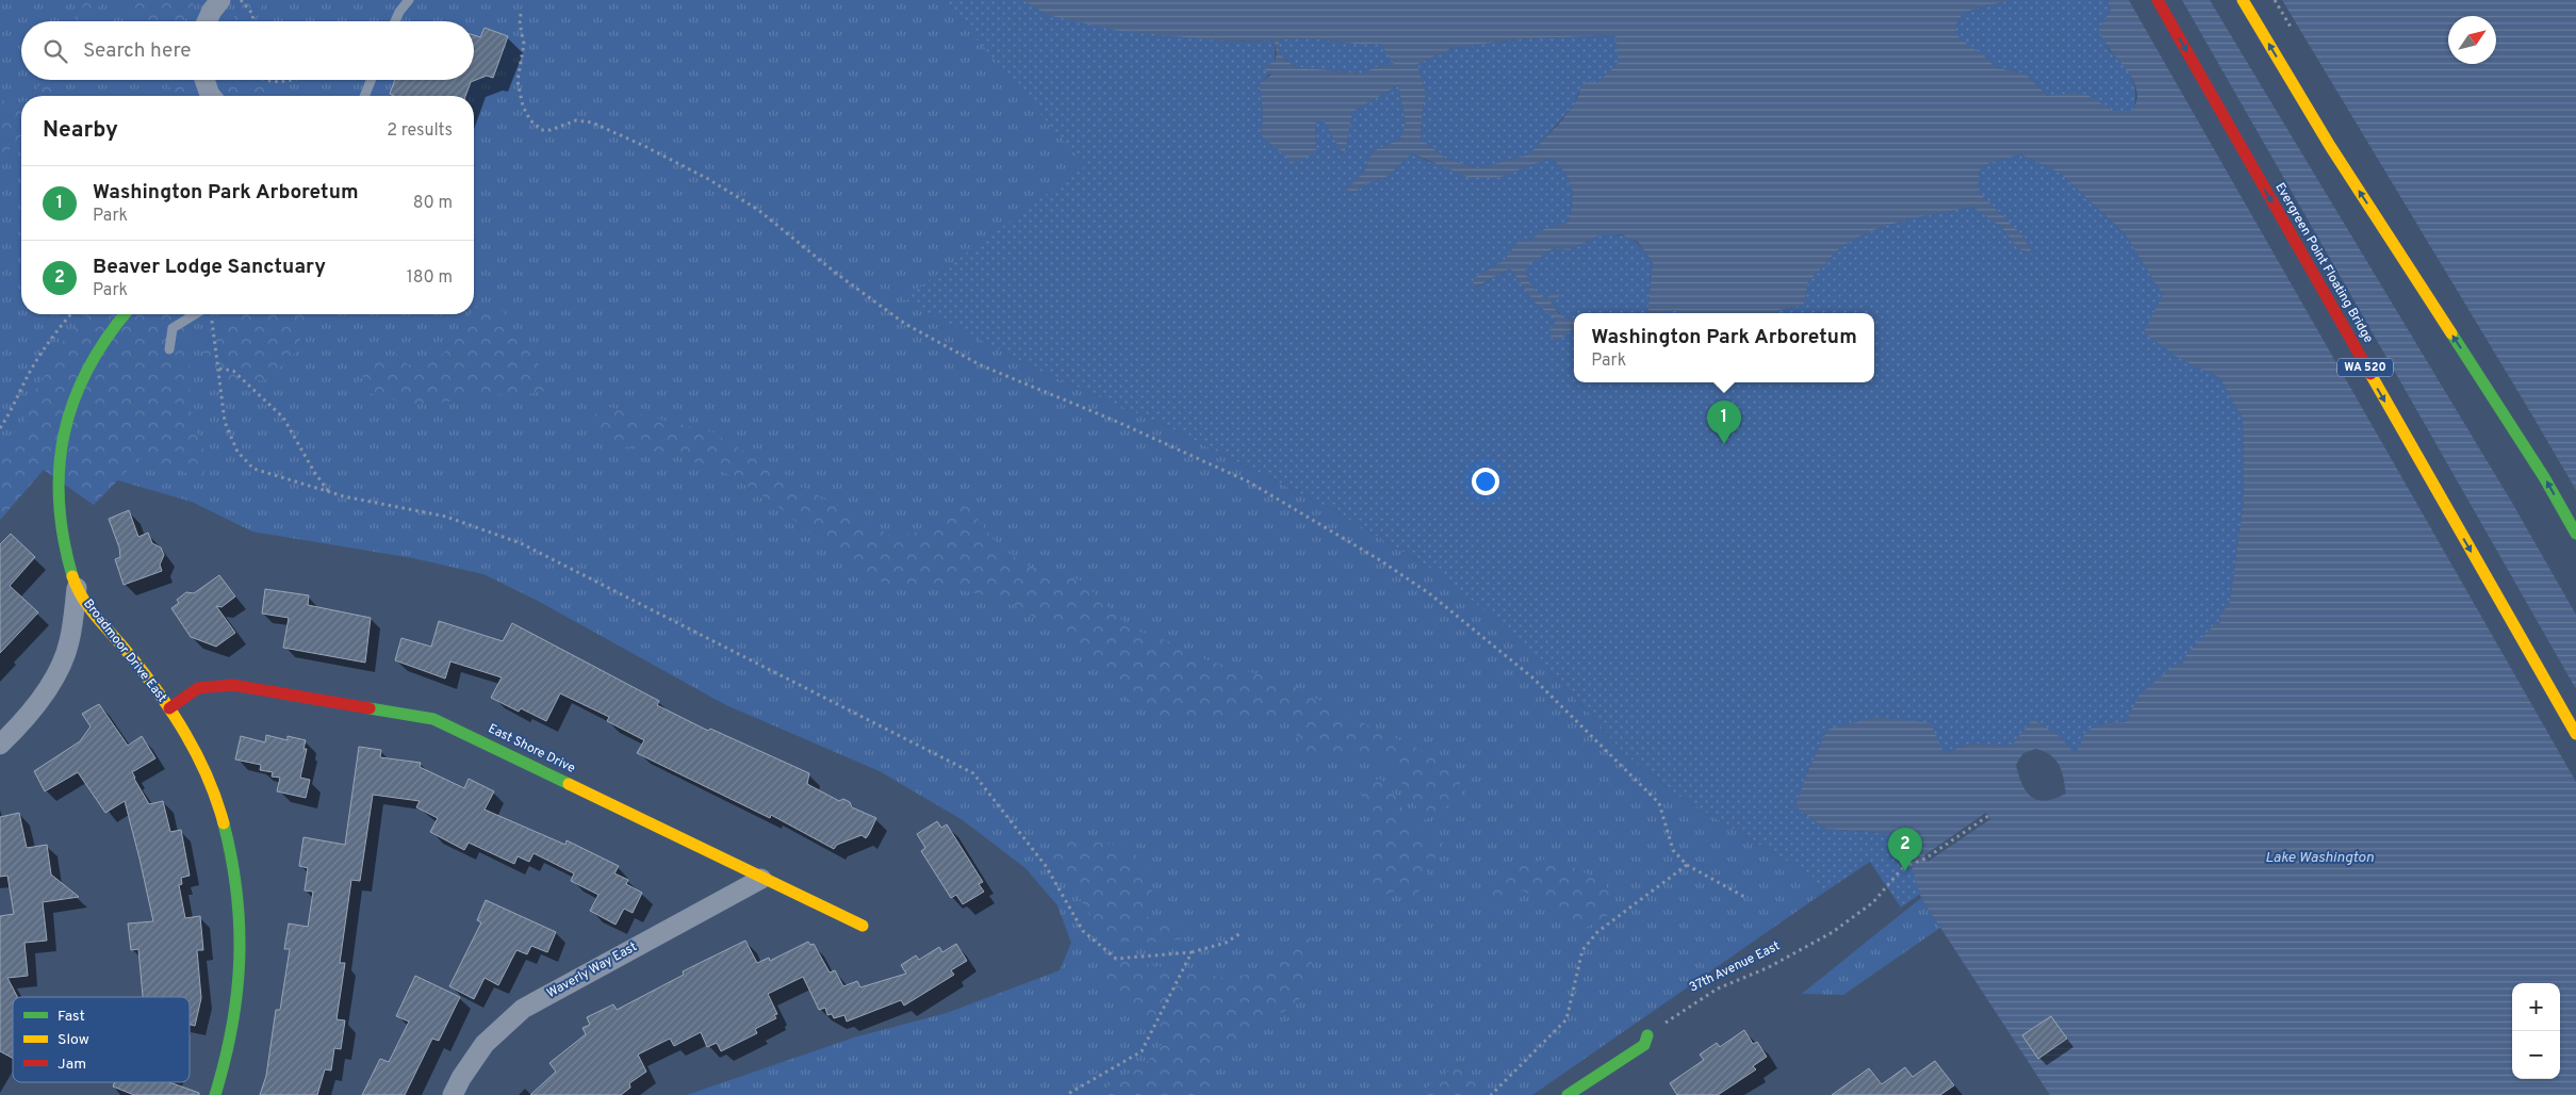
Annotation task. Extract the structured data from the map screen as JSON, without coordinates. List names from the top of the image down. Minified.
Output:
{"streets":{"main road":["Evergreen Point Floating Bridge","WA 520","Broadmoor Drive East","East Shore Drive"],"street":["Waverly Way East"],"path":["37th Avenue East"]},"crossings":[["Broadmoor Drive East","East Shore Drive"],["East Shore Drive","Waverly Way East"]],"water":["Lake Washington"],"legend":["Fast","Slow","Jam"],"north":"top right","page":{"search":"Search here","heading":["Nearby","2 results"],"list":[{"mark":"1","name":"Washington Park Arboretum","note":"Park","value":"80 m"},{"mark":"2","name":"Beaver Lodge Sanctuary","note":"Park","value":"180 m"}],"popup":["Washington Park Arboretum","Park"],"pins":["1","2"],"map_buttons":["+","−"]}}
